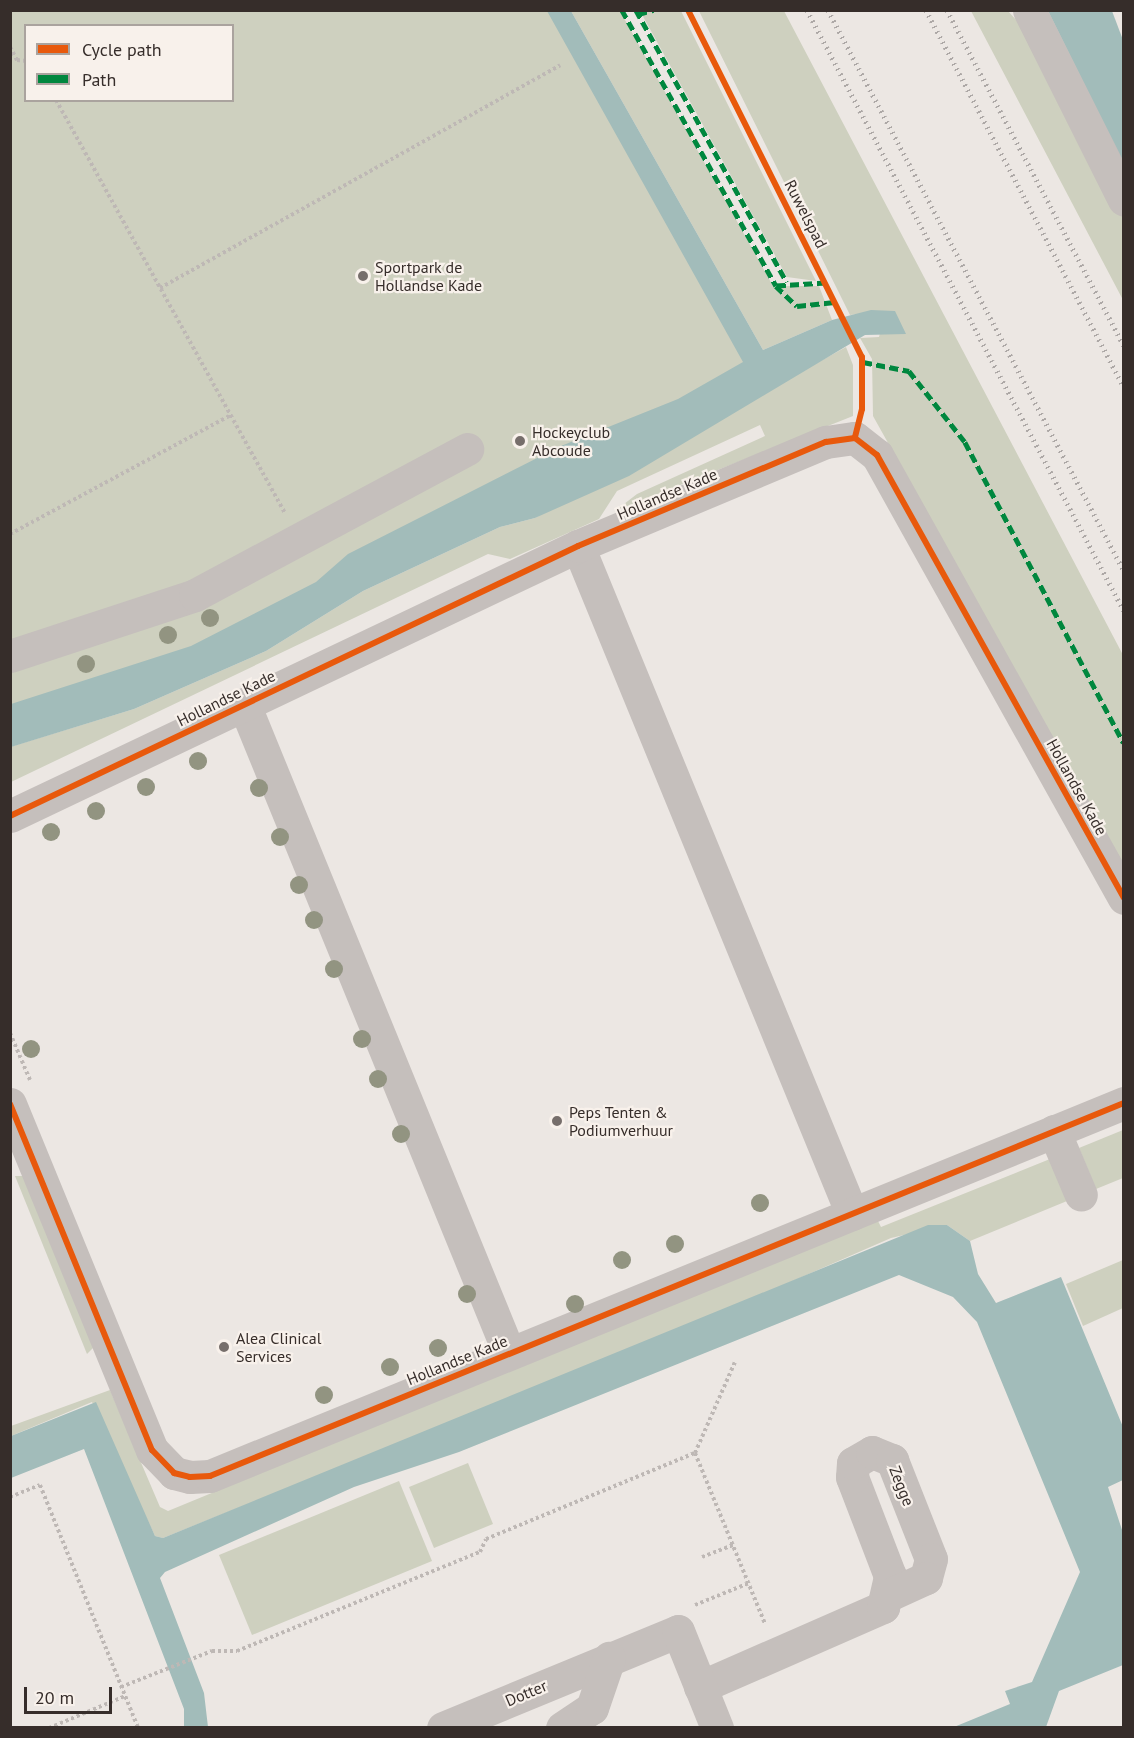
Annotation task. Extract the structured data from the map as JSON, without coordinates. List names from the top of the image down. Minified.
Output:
{"streets":{"street":["Hollandse Kade","Dotter"],"cycle path":["Ruwelspad"]},"places":["Sportpark de Hollandse Kade","Hockeyclub Abcoude","Peps Tenten & Podiumverhuur","Alea Clinical Services"],"legend":["Cycle path","Path"],"scale_bar":"20 m"}
